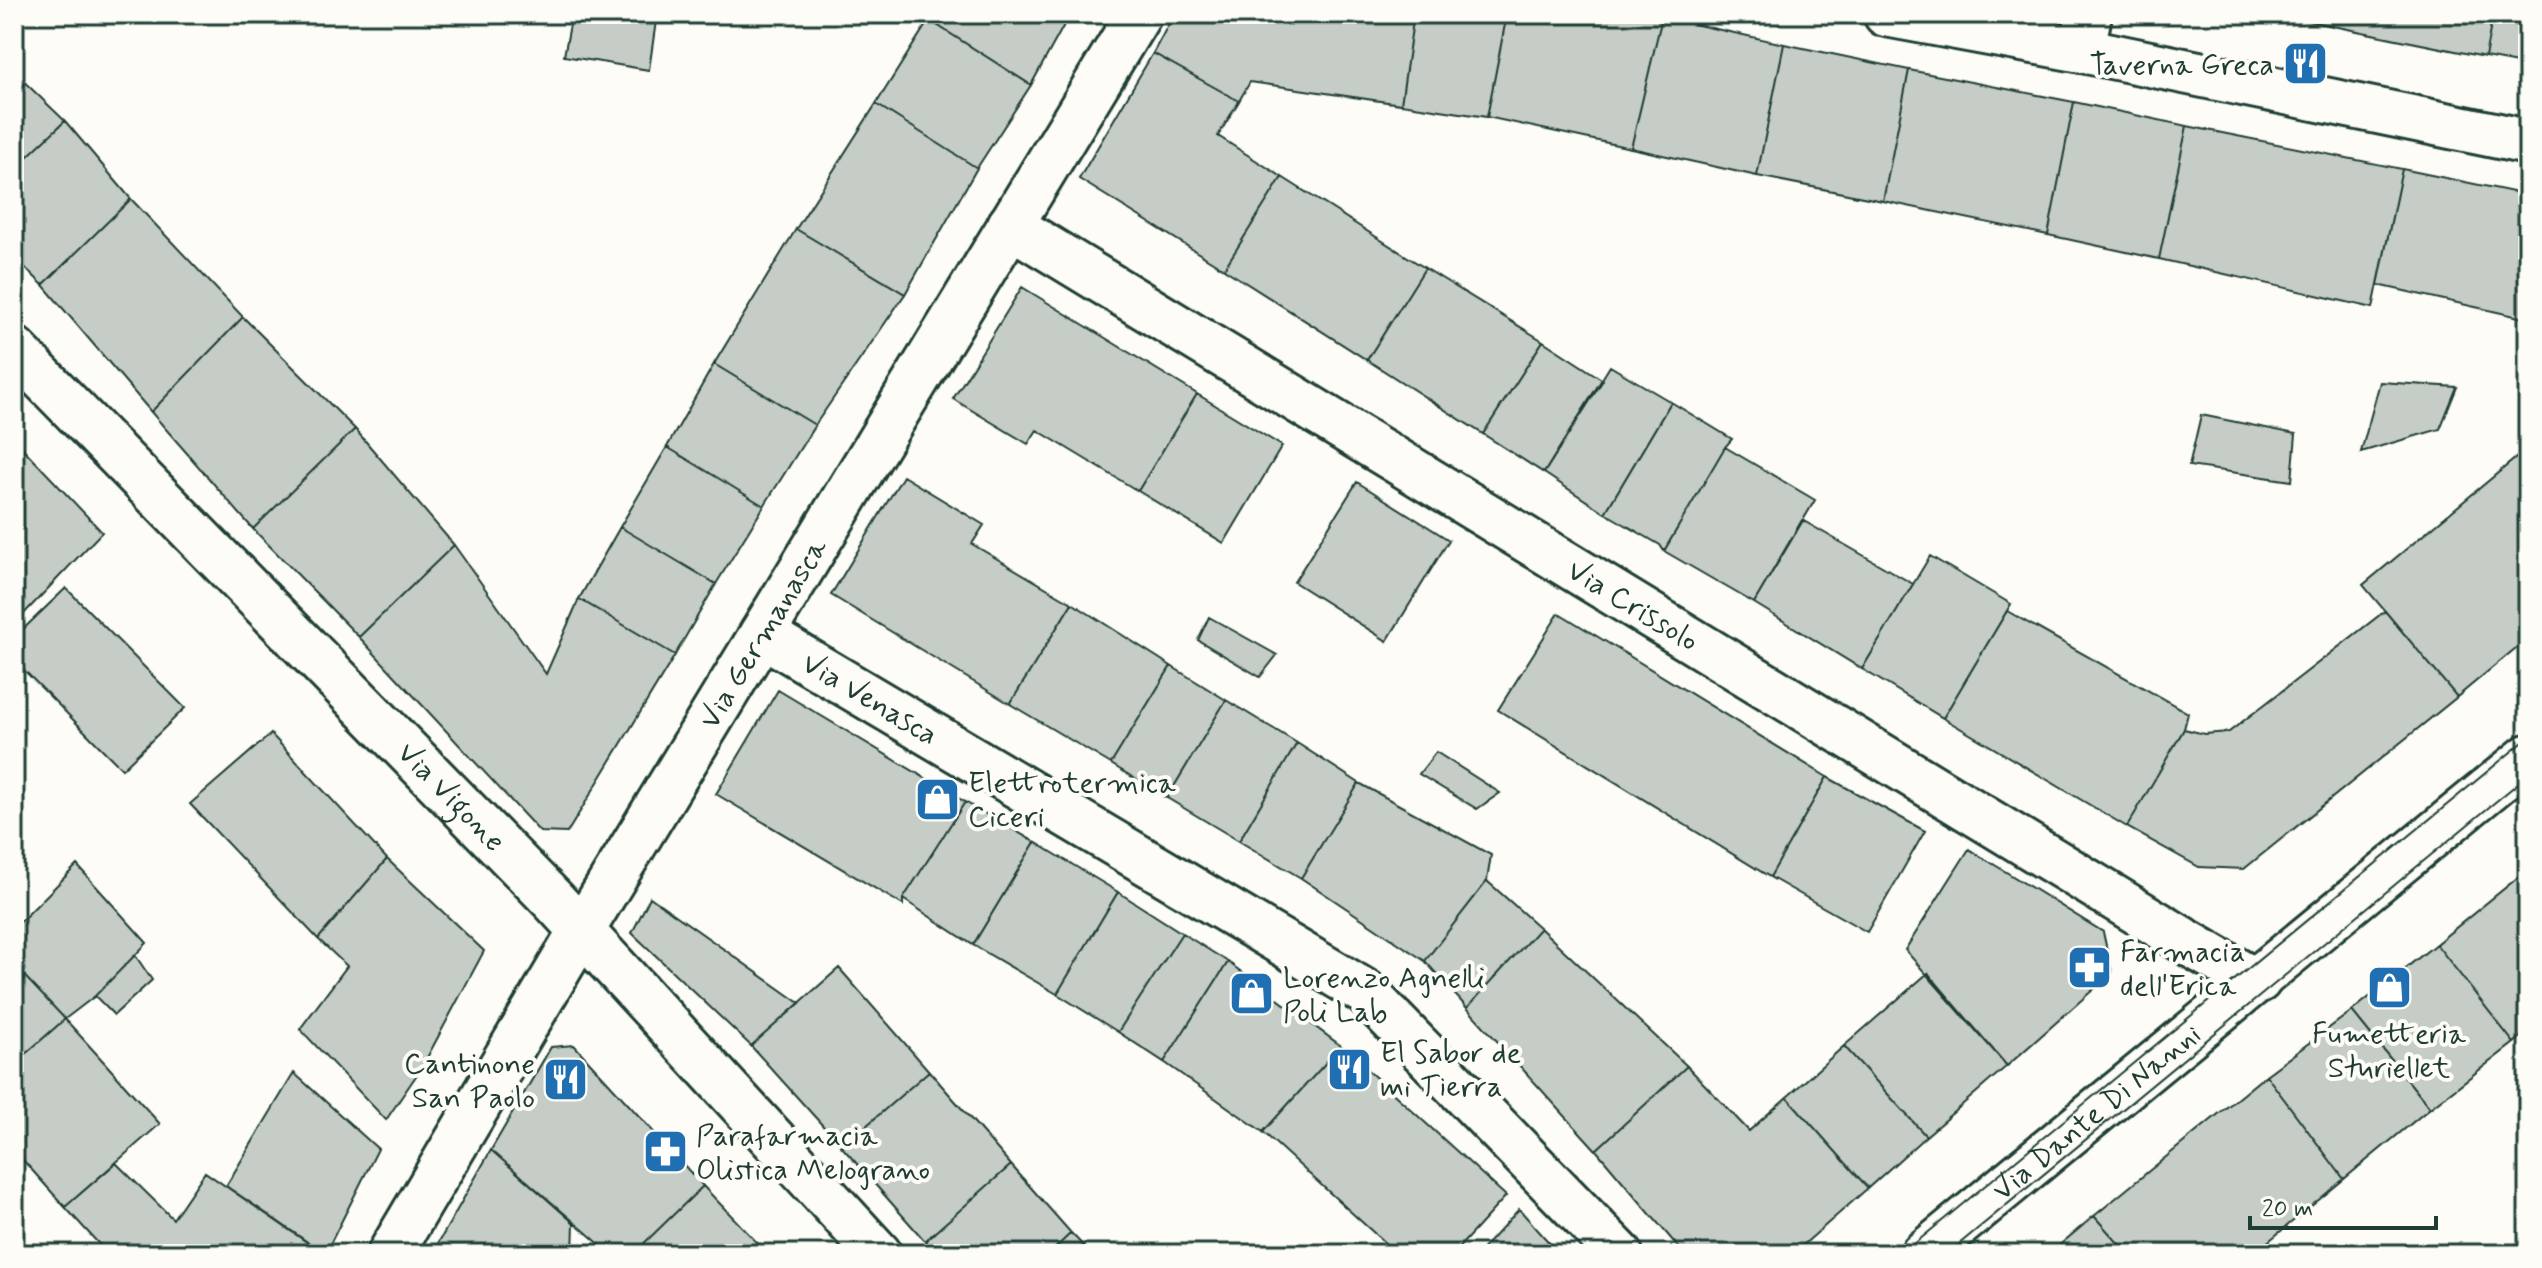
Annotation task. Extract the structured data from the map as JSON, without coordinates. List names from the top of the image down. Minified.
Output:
{"streets":{"street":["Via Crissolo","Via Germanasca","Via Venasca","Via Vigone","Via Dante Di Nanni"]},"crossings":[["Via Crissolo","Via Germanasca"],["Via Crissolo","Via Dante Di Nanni"],["Via Germanasca","Via Venasca"],["Via Germanasca","Via Vigone"]],"places":{"restaurant":["Taverna Greca","El Sabor de mi Tierra","Cantinone San Paolo"],"shop":["Elettrotermica Ciceri","Fumetteria Sturiellet","Lorenzo Agnelli Poli Lab"],"pharmacy":["Farmacia dell'Erica","Parafarmacia Olistica Melograno"]},"scale_bar":"20 m"}
